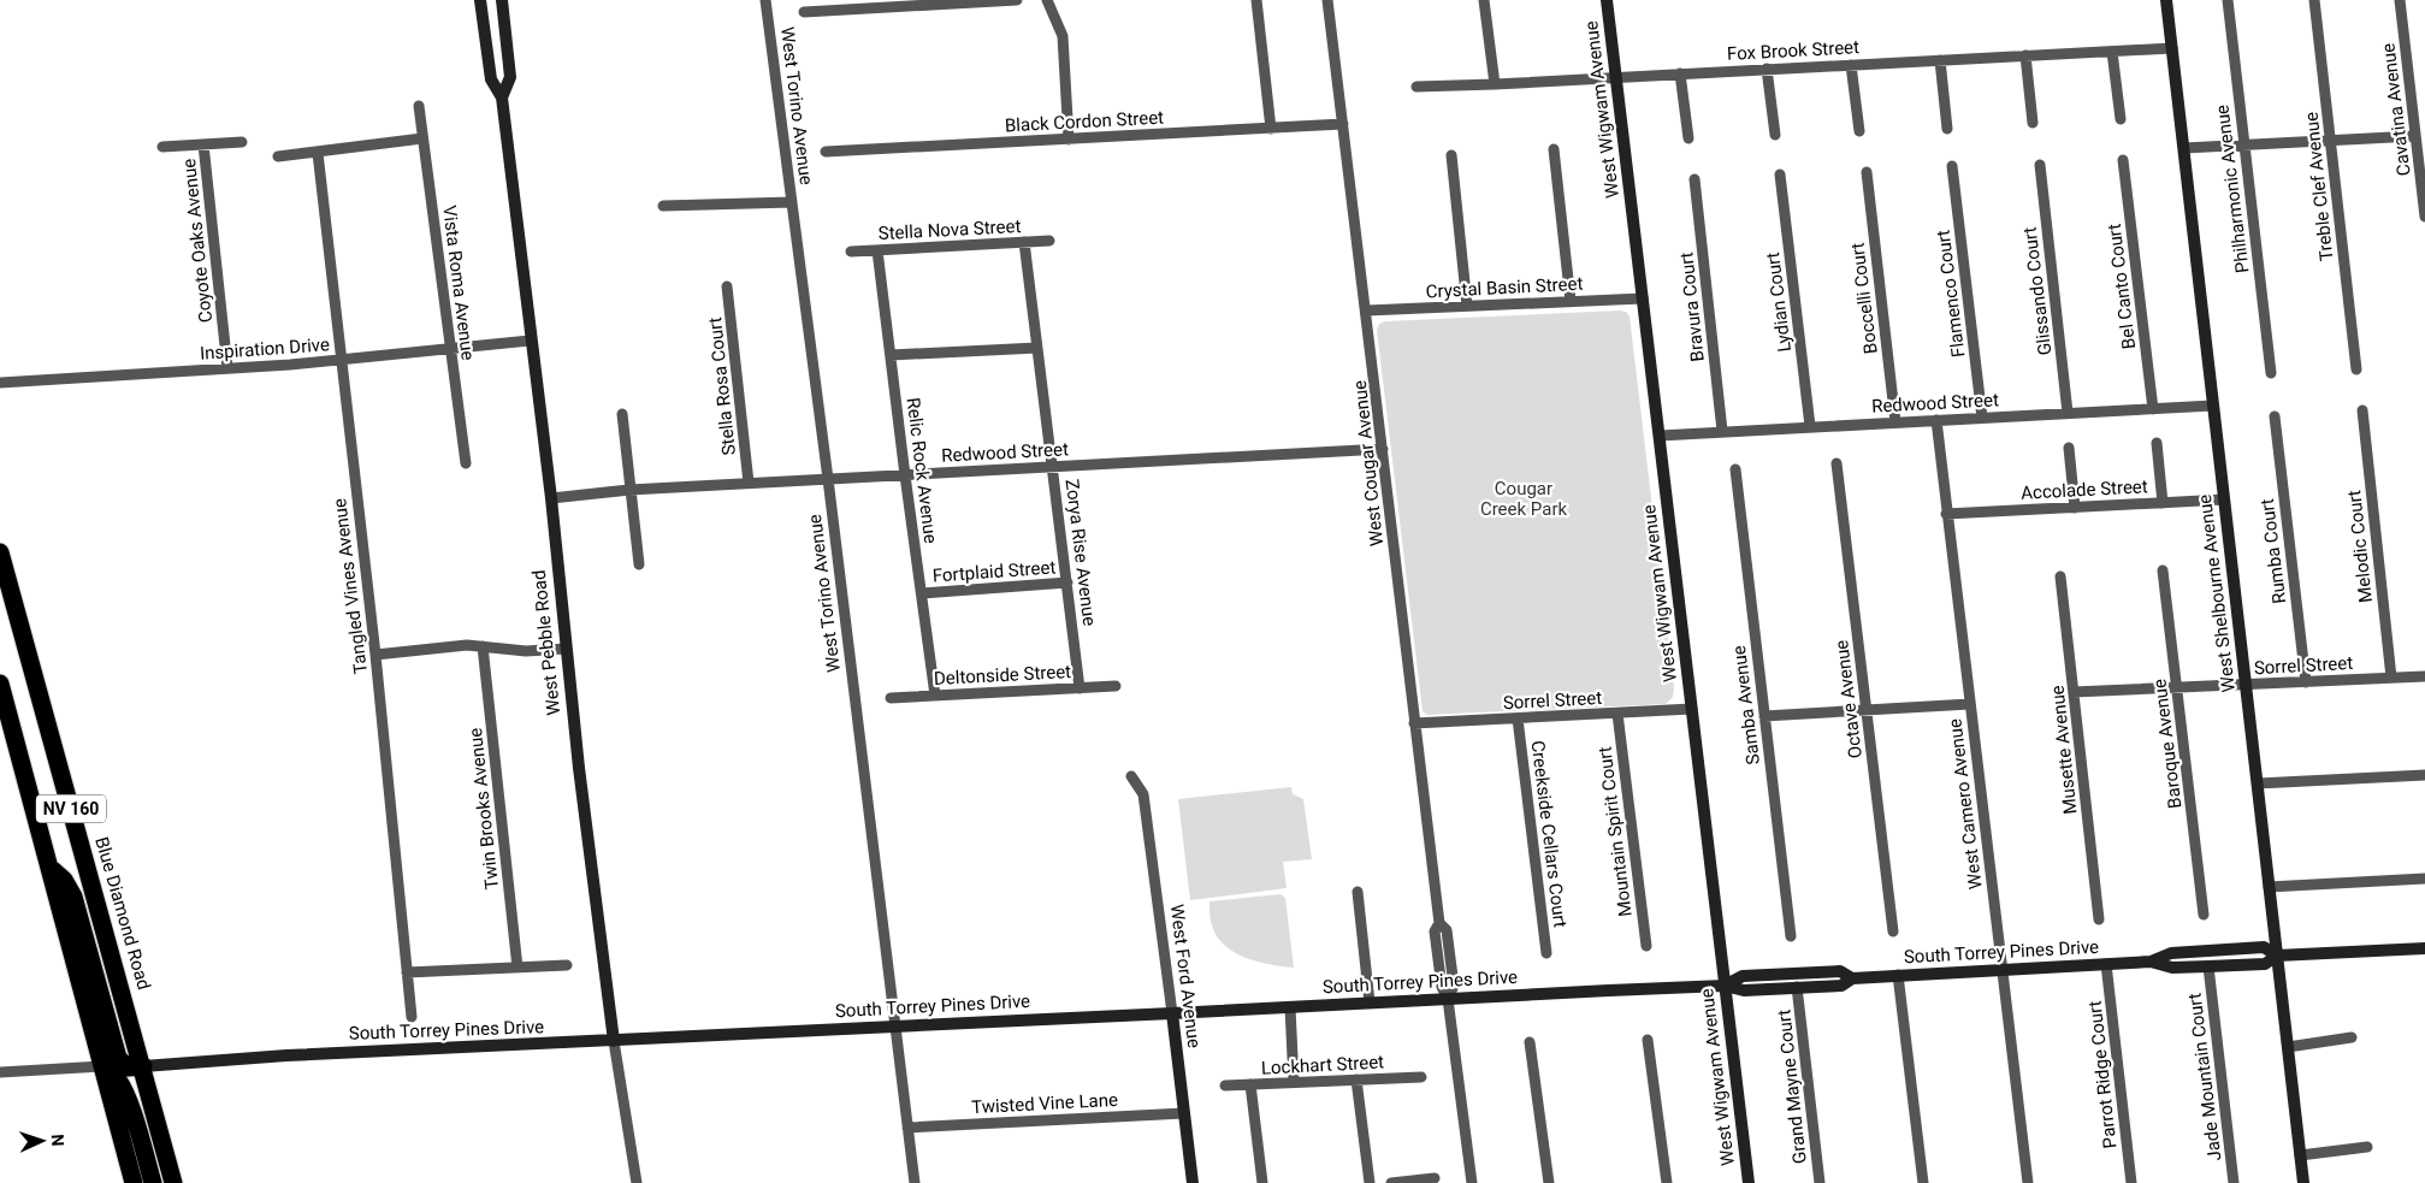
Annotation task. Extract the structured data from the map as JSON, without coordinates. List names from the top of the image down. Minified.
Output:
{"streets":{"highway":["NV 160","Blue Diamond Road"],"street":["Fox Brook Street","West Torino Avenue","West Wigwam Avenue","Cavatina Avenue","Black Cordon Street","Treble Clef Avenue","Philharmonic Avenue","Stella Nova Street","Coyote Oaks Avenue","Vista Roma Avenue","Bel Canto Court","Crystal Basin Street","Glissando Court","Flamenco Court","Boccelli Court","Lydian Court","Bravura Court","Inspiration Drive","Stella Rosa Court","Redwood Street","West Cougar Avenue","Relic Rock Avenue","Accolade Street","Melodic Court","Rumba Court","Zorya Rise Avenue","Fortplaid Street","Tangled Vines Avenue","West Shelbourne Avenue","West Pebble Road","Sorrel Street","Deltonside Street","Octave Avenue","Samba Avenue","Baroque Avenue","Musette Avenue","West Camero Avenue","Twin Brooks Avenue","Mountain Spirit Court","Creekside Cellars Court","South Torrey Pines Drive","West Ford Avenue","Lockhart Street","Parrot Ridge Court","Jade Mountain Court","Grand Mayne Court","Twisted Vine Lane"]},"crossings":[["Fox Brook Street","West Wigwam Avenue"],["Fox Brook Street","West Shelbourne Avenue"],["West Torino Avenue","Redwood Street"],["West Torino Avenue","South Torrey Pines Drive"],["West Torino Avenue","Twisted Vine Lane"],["West Wigwam Avenue","Crystal Basin Street"],["West Wigwam Avenue","Redwood Street"],["West Wigwam Avenue","Sorrel Street"],["West Wigwam Avenue","South Torrey Pines Drive"],["Black Cordon Street","West Cougar Avenue"],["Stella Nova Street","Relic Rock Avenue"],["Stella Nova Street","Zorya Rise Avenue"],["Coyote Oaks Avenue","Inspiration Drive"],["Vista Roma Avenue","Inspiration Drive"],["Bel Canto Court","Redwood Street"],["Crystal Basin Street","West Cougar Avenue"],["Glissando Court","Redwood Street"],["Flamenco Court","Redwood Street"],["Boccelli Court","Redwood Street"],["Lydian Court","Redwood Street"],["Bravura Court","Redwood Street"],["Inspiration Drive","Tangled Vines Avenue"],["Inspiration Drive","West Pebble Road"],["Stella Rosa Court","Redwood Street"],["Redwood Street","West Cougar Avenue"],["Redwood Street","Relic Rock Avenue"],["Redwood Street","Zorya Rise Avenue"],["Redwood Street","West Shelbourne Avenue"],["Redwood Street","West Pebble Road"],["Redwood Street","West Camero Avenue"],["West Cougar Avenue","Sorrel Street"],["West Cougar Avenue","South Torrey Pines Drive"],["Relic Rock Avenue","Fortplaid Street"],["Relic Rock Avenue","Deltonside Street"],["Accolade Street","West Shelbourne Avenue"],["Accolade Street","West Camero Avenue"],["Melodic Court","Sorrel Street"],["Rumba Court","Sorrel Street"],["Zorya Rise Avenue","Fortplaid Street"],["Zorya Rise Avenue","Deltonside Street"],["West Shelbourne Avenue","Sorrel Street"],["West Shelbourne Avenue","South Torrey Pines Drive"],["West Pebble Road","South Torrey Pines Drive"],["Sorrel Street","Baroque Avenue"],["Sorrel Street","Musette Avenue"],["Sorrel Street","Mountain Spirit Court"],["Sorrel Street","Creekside Cellars Court"],["West Camero Avenue","South Torrey Pines Drive"],["Blue Diamond Road","South Torrey Pines Drive"],["South Torrey Pines Drive","West Ford Avenue"],["South Torrey Pines Drive","Parrot Ridge Court"],["South Torrey Pines Drive","Jade Mountain Court"],["South Torrey Pines Drive","Grand Mayne Court"],["West Ford Avenue","Twisted Vine Lane"]],"parks":["Cougar Creek Park"],"north":"right"}
